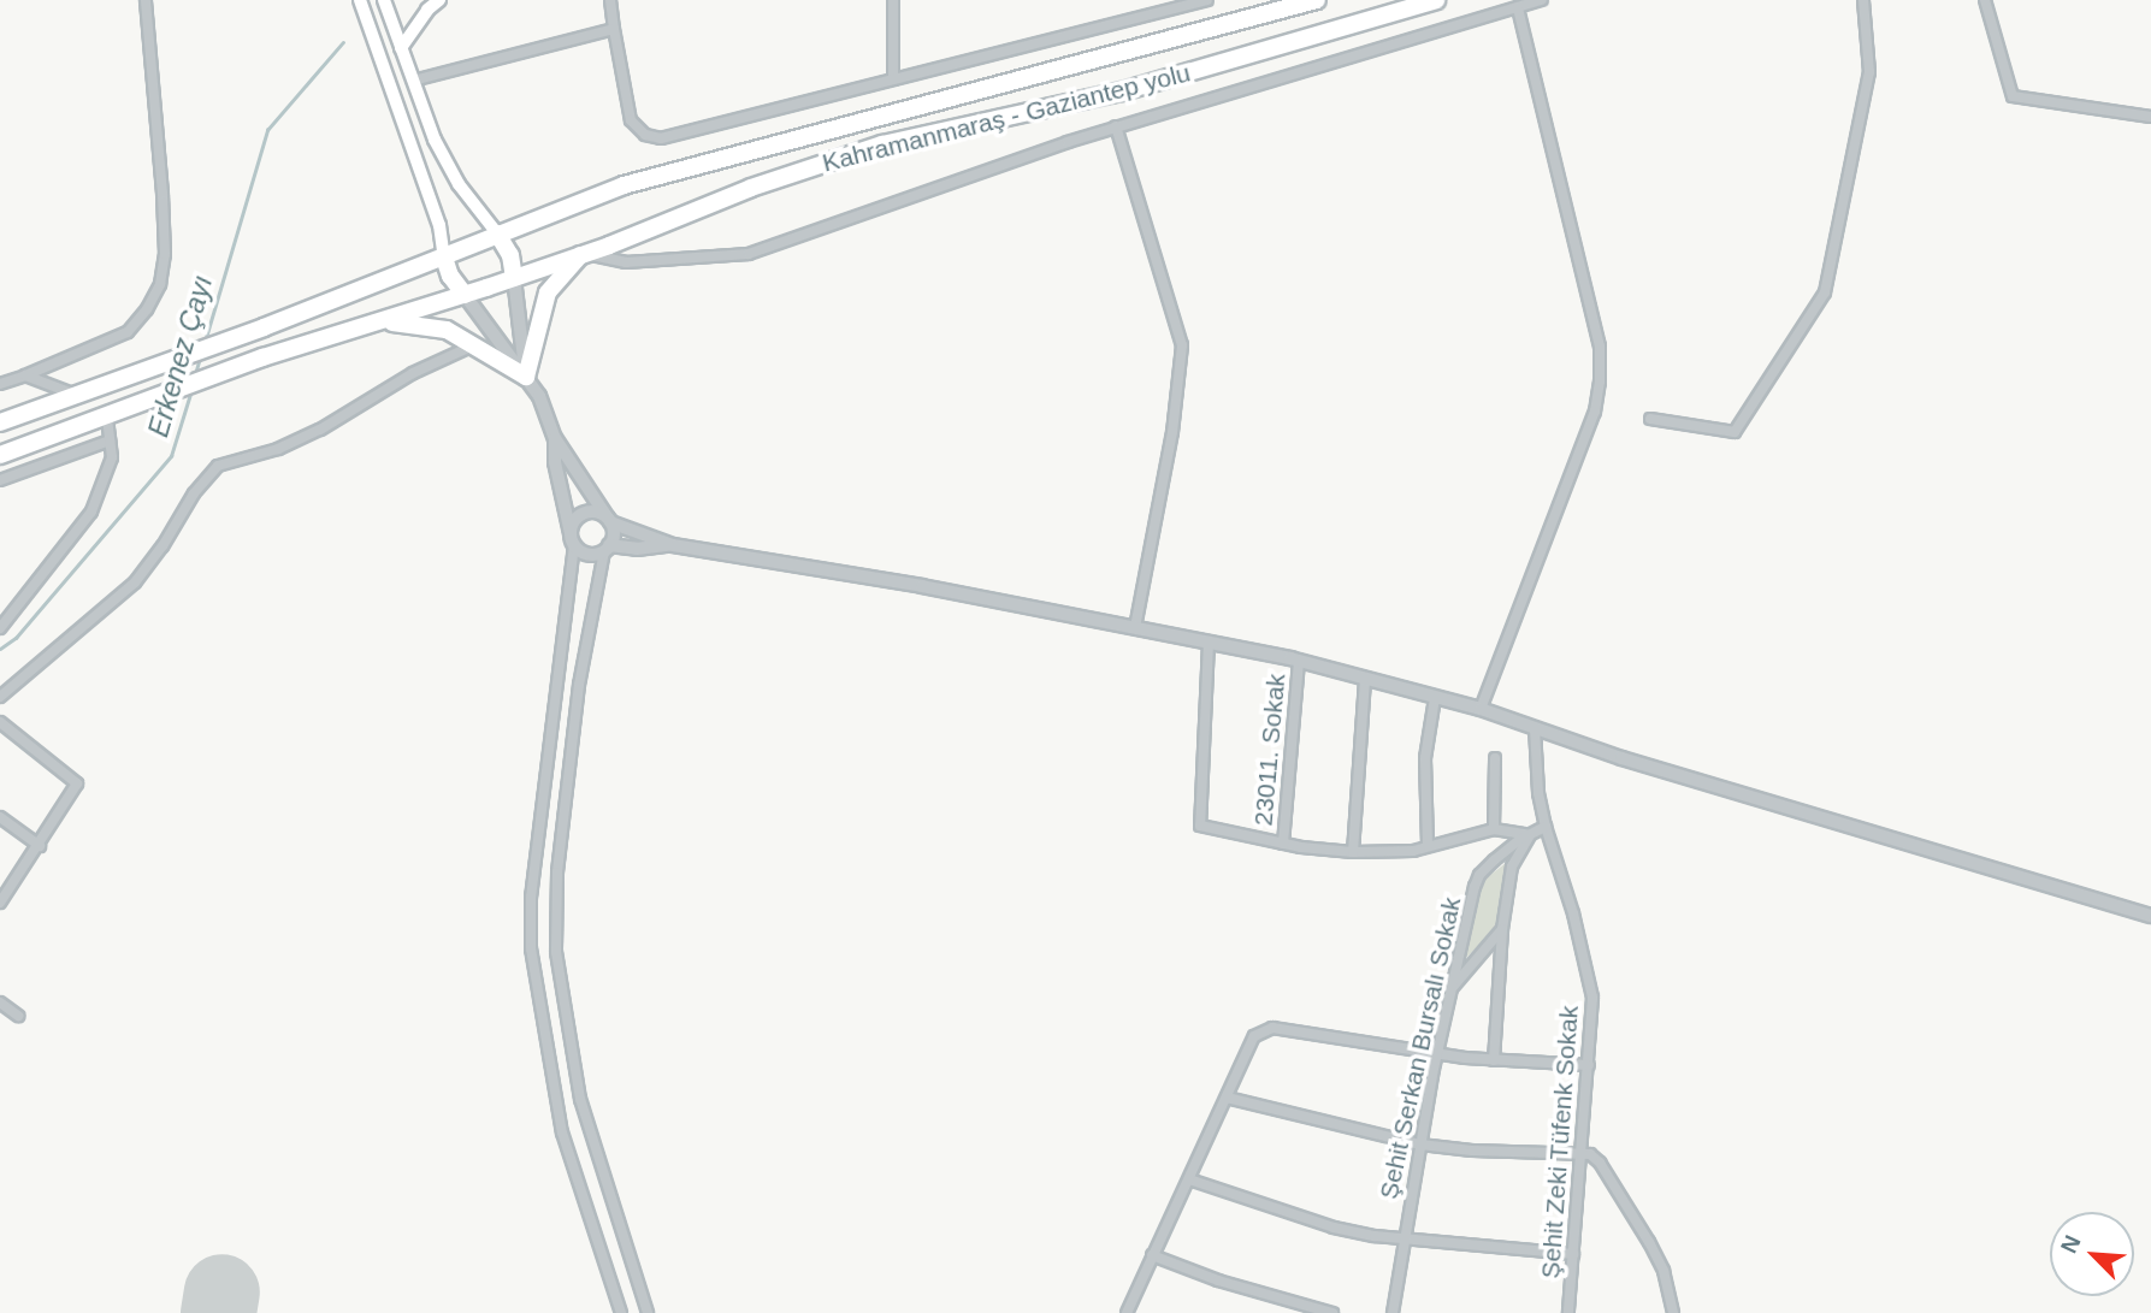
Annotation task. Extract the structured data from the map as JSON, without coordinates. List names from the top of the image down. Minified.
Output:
{"streets":{"highway":["Kahramanmaraş - Gaziantep yolu"],"street":["23011. Sokak","Şehit Serkan Bursalı Sokak","Şehit Zeki Tüfenk Sokak"]},"crossings":[["Şehit Serkan Bursalı Sokak","Şehit Zeki Tüfenk Sokak"]],"water":["Erkenez Çayı"],"north":"top left"}
